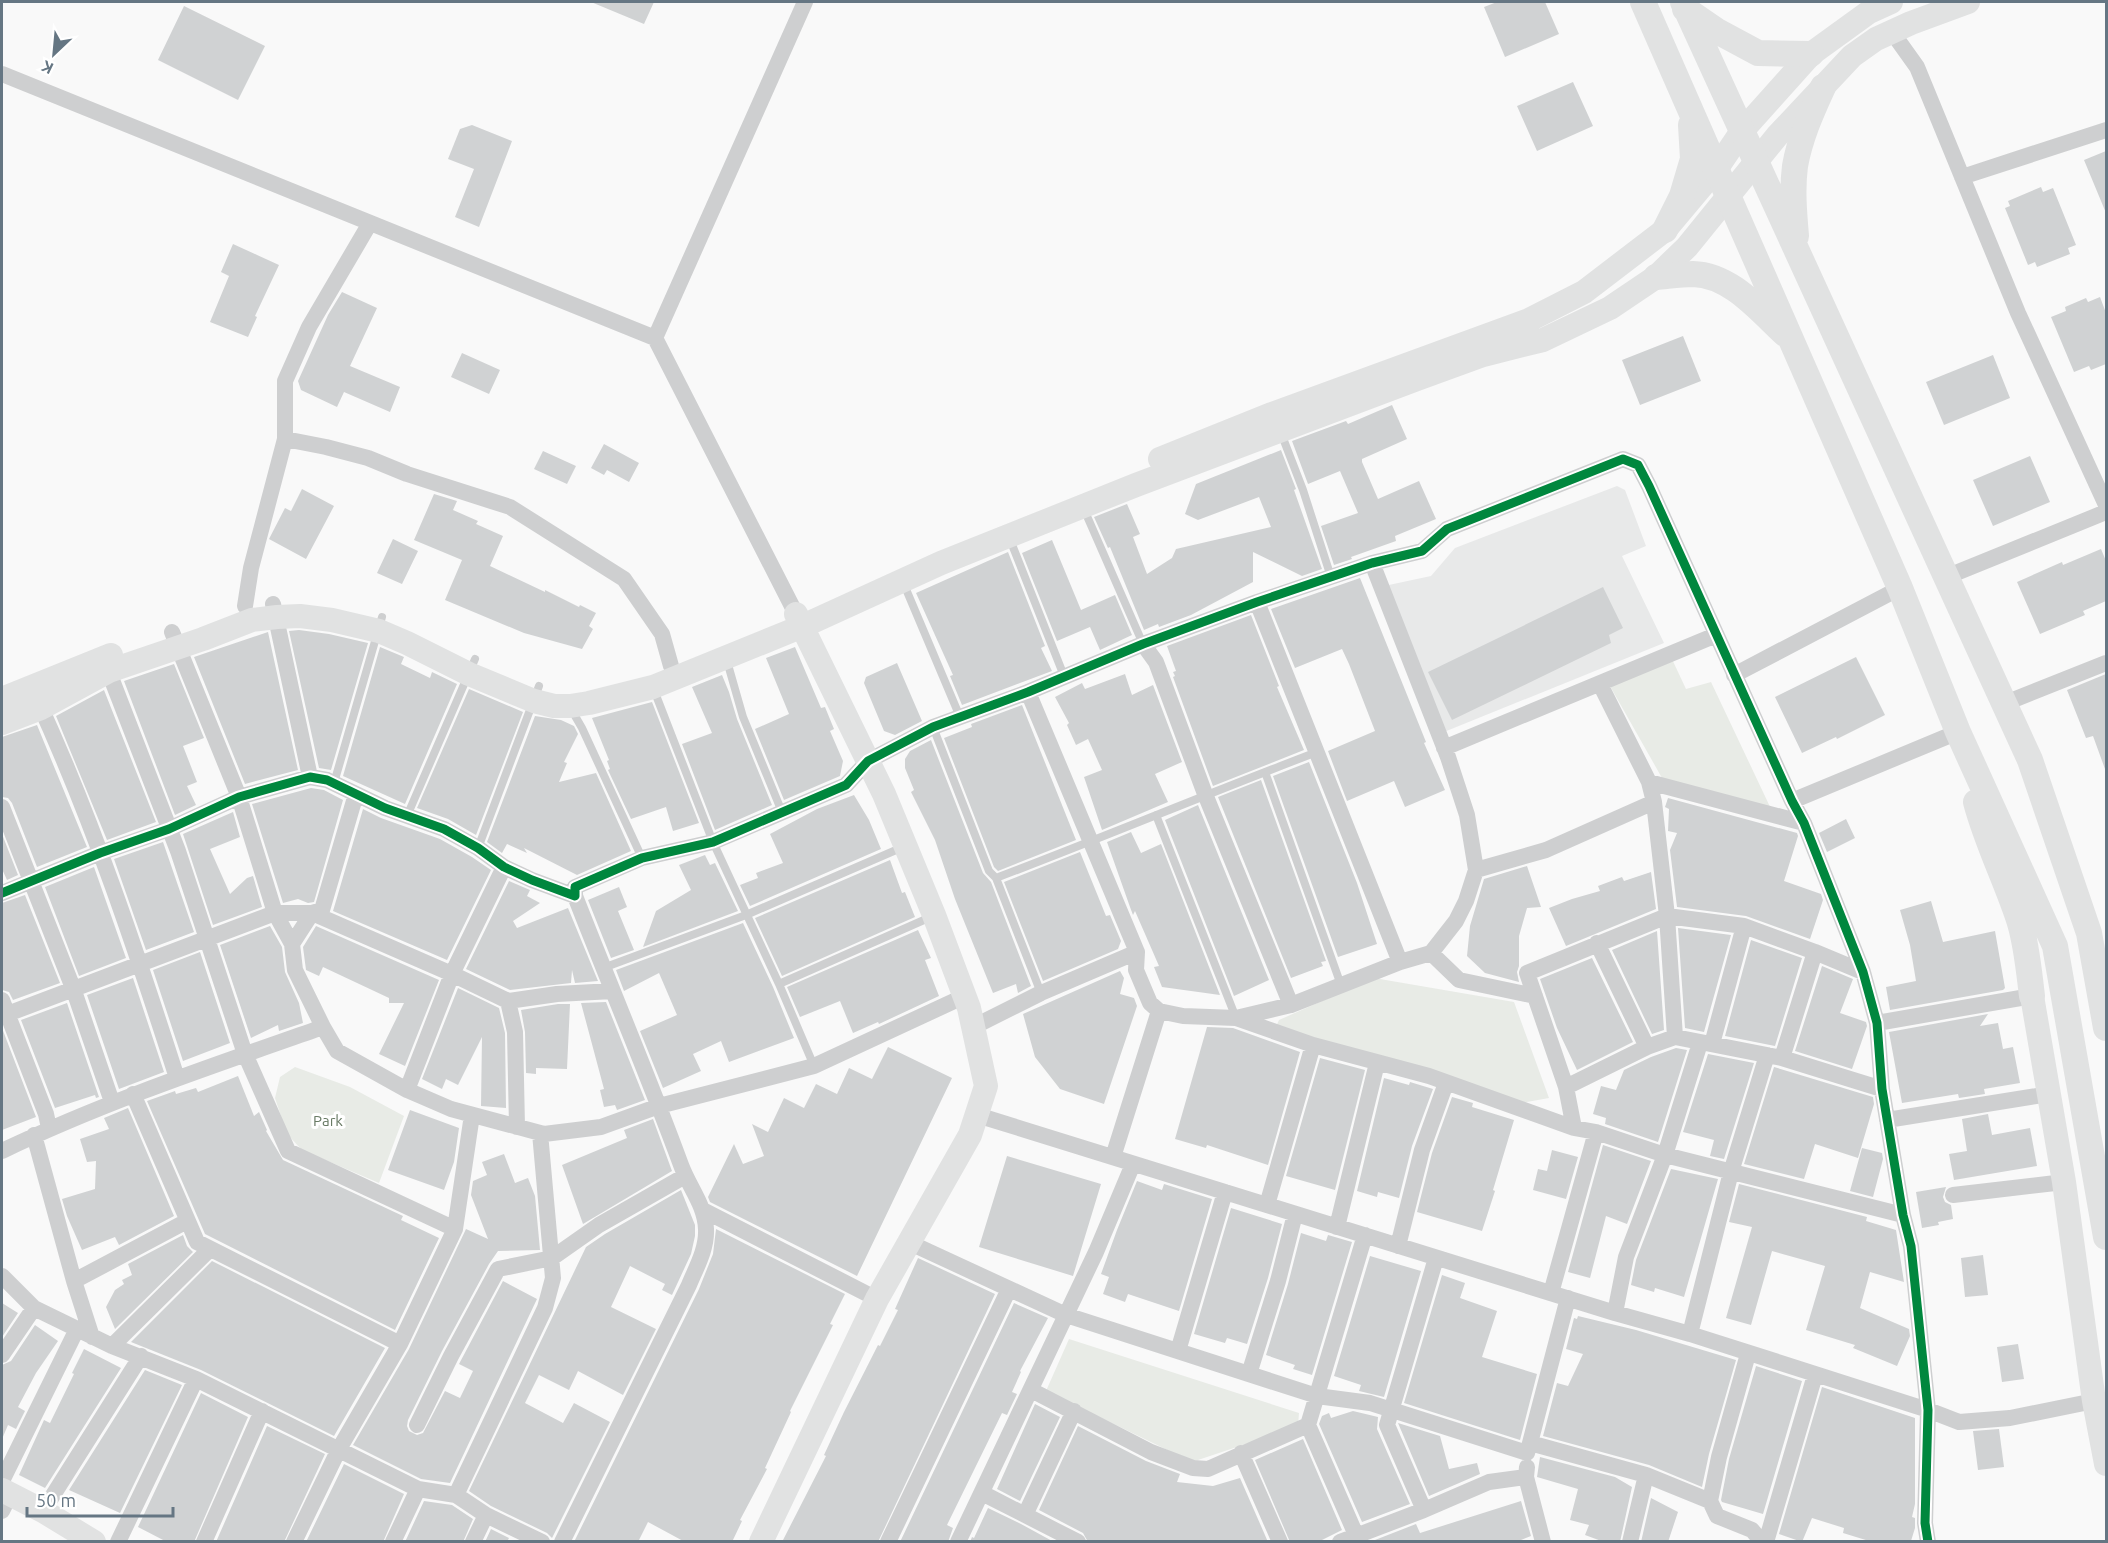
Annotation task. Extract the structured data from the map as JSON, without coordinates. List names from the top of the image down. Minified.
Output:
{"parks":["Park"],"scale_bar":"50 m","north":"bottom left"}
